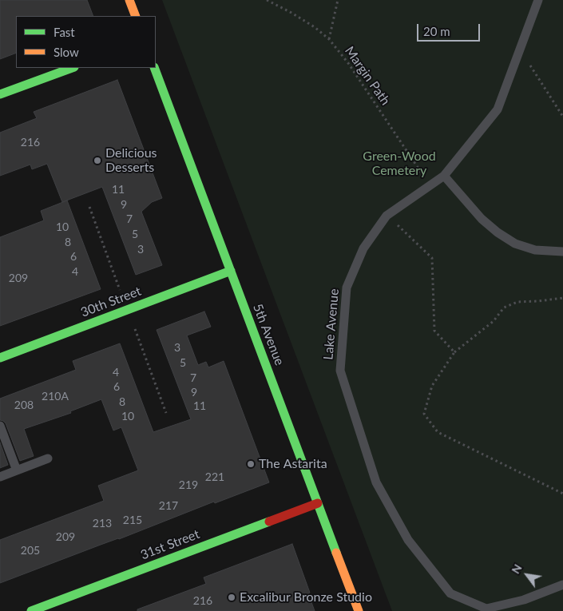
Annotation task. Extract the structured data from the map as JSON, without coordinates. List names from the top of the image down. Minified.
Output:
{"streets":{"street":["30th Street","5th Avenue","31st Street"],"lane":["Lake Avenue"],"path":["Margin Path"]},"crossings":[["Margin Path","Lake Avenue"],["30th Street","5th Avenue"],["5th Avenue","31st Street"]],"parks":["Green-Wood Cemetery"],"places":["Delicious Desserts","The Astarita","Excalibur Bronze Studio"],"house_numbers":["216","11","9","7","10","5","8","3","6","4","209","3","5","4","7","6","9","210A","8","208","11","10","221","219","217","215","213","209","205","216"],"legend":["Fast","Slow"],"scale_bar":"20 m","north":"top left"}
